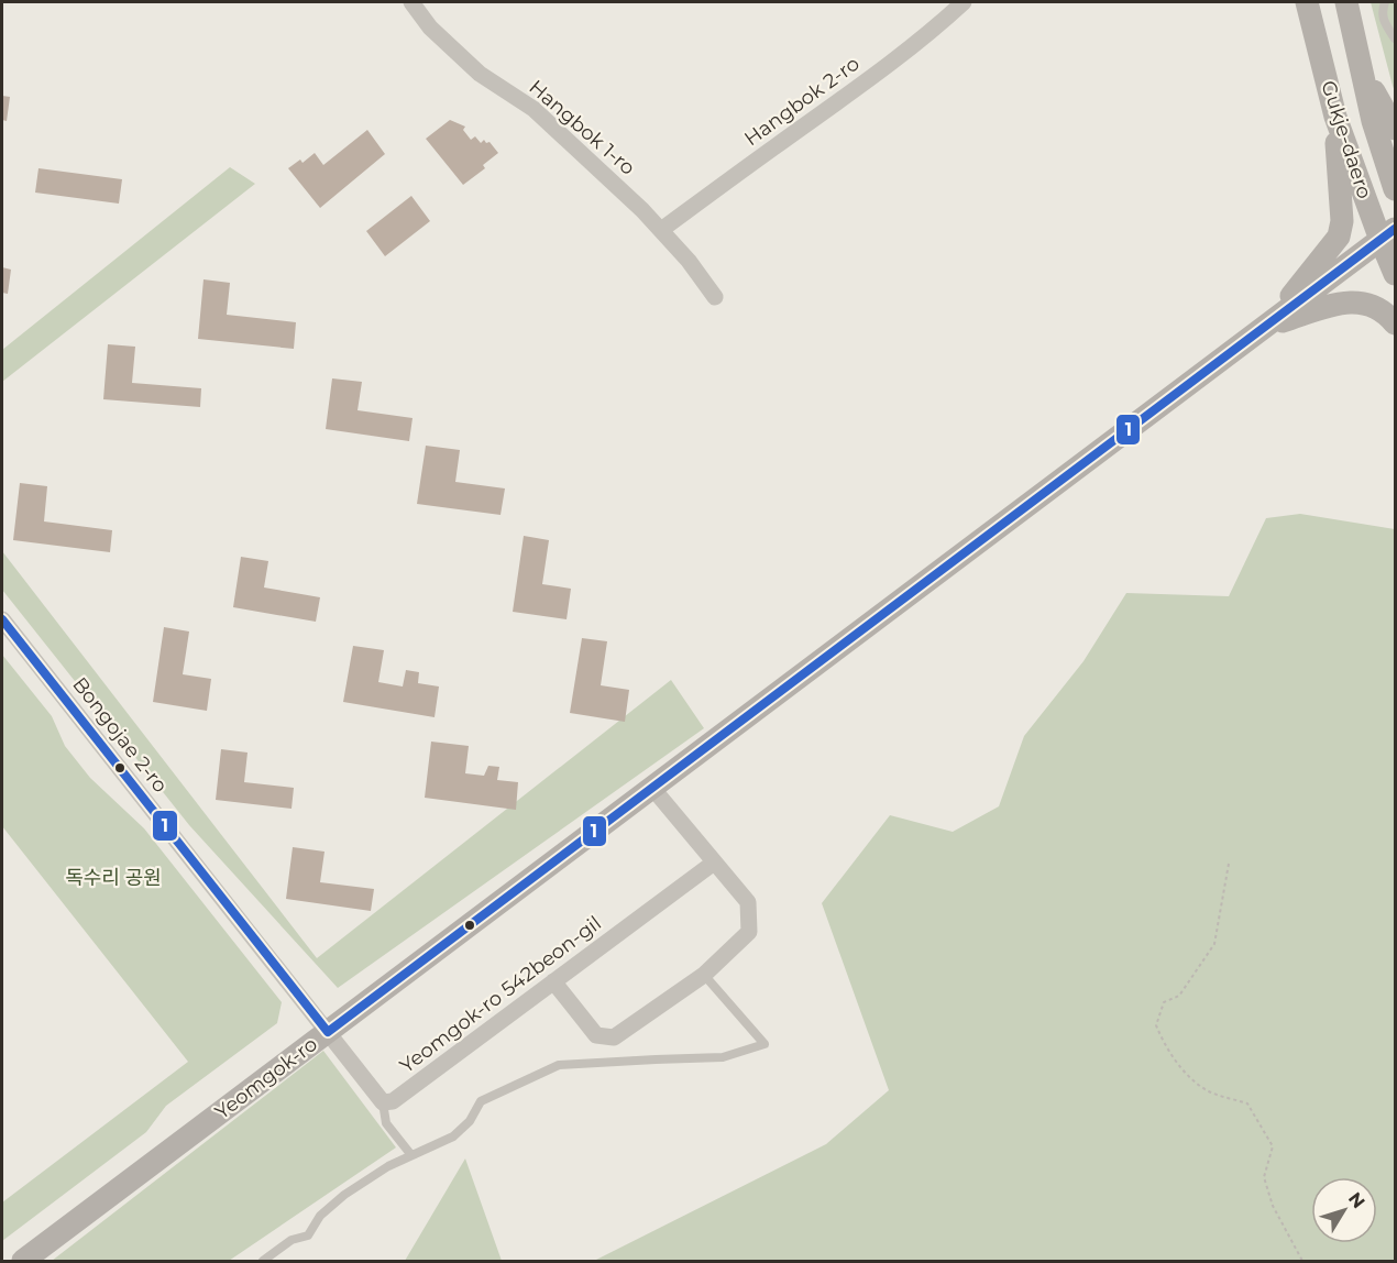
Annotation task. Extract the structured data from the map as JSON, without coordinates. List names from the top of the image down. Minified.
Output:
{"streets":{"main road":["Gukje-daero","Yeomgok-ro"],"street":["Hangbok 2-ro","Hangbok 1-ro","Bongojae 2-ro","Yeomgok-ro 542beon-gil"]},"crossings":[["Hangbok 2-ro","Hangbok 1-ro"],["Gukje-daero","Yeomgok-ro"],["Bongojae 2-ro","Yeomgok-ro"]],"parks":["독수리 공원"],"lines":["transit line 1"],"north":"top right"}
